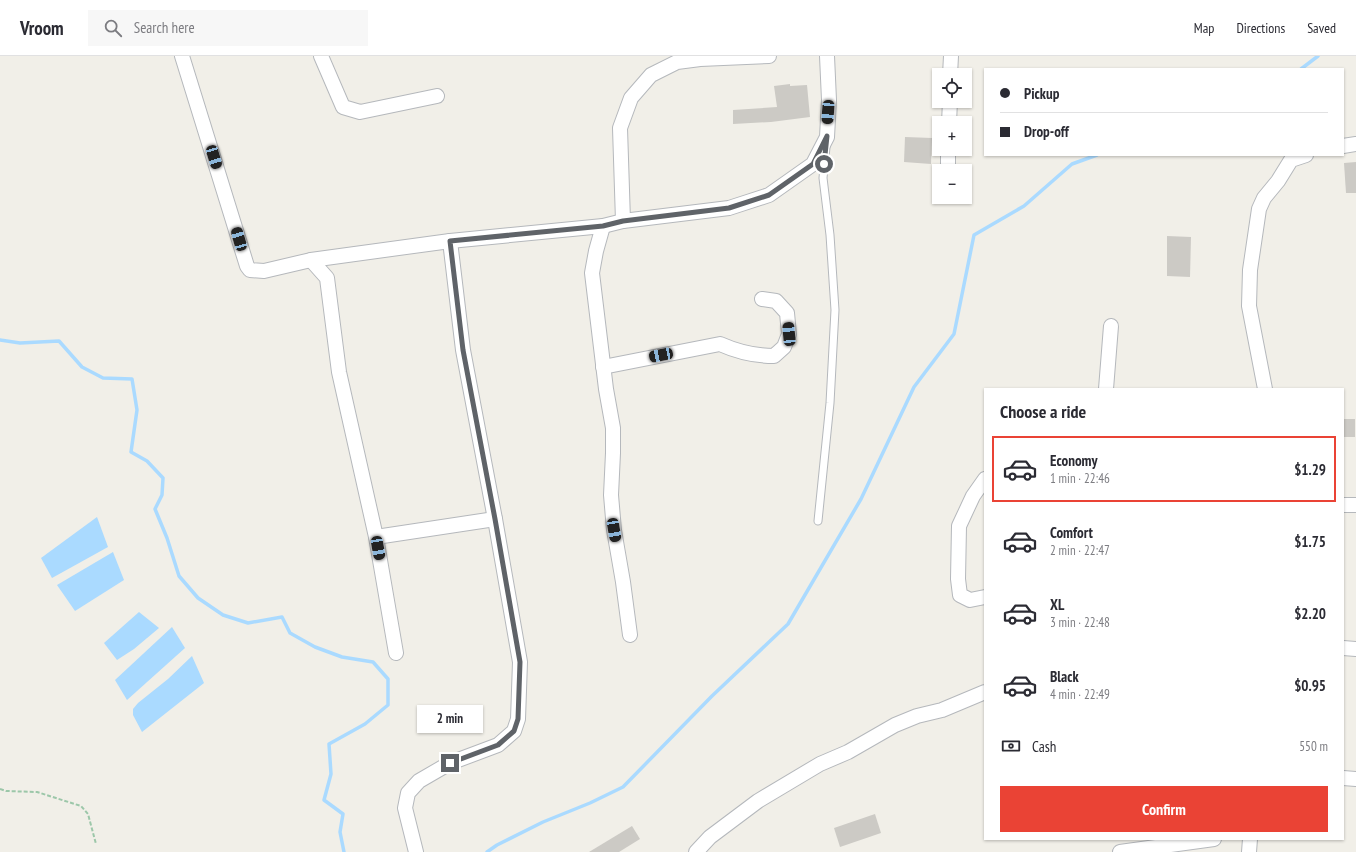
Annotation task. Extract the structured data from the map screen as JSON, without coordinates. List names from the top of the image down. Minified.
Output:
{"page":{"header":"Vroom","search":"Search here","nav":["Map","Directions","Saved"],"map_buttons":["+","−"],"banner":["Pickup","Drop-off"],"heading":"Choose a ride","list":[{"name":"Economy","note":"1 min · 22:46","value":"$1.29"},{"name":"Comfort","note":"2 min · 22:47","value":"$1.75"},{"name":"XL","note":"3 min · 22:48","value":"$2.20"},{"name":"Black","note":"4 min · 22:49","value":"$0.95"}],"bubble":"2 min","pay":["Cash","550 m"],"buttons":"Confirm"}}
